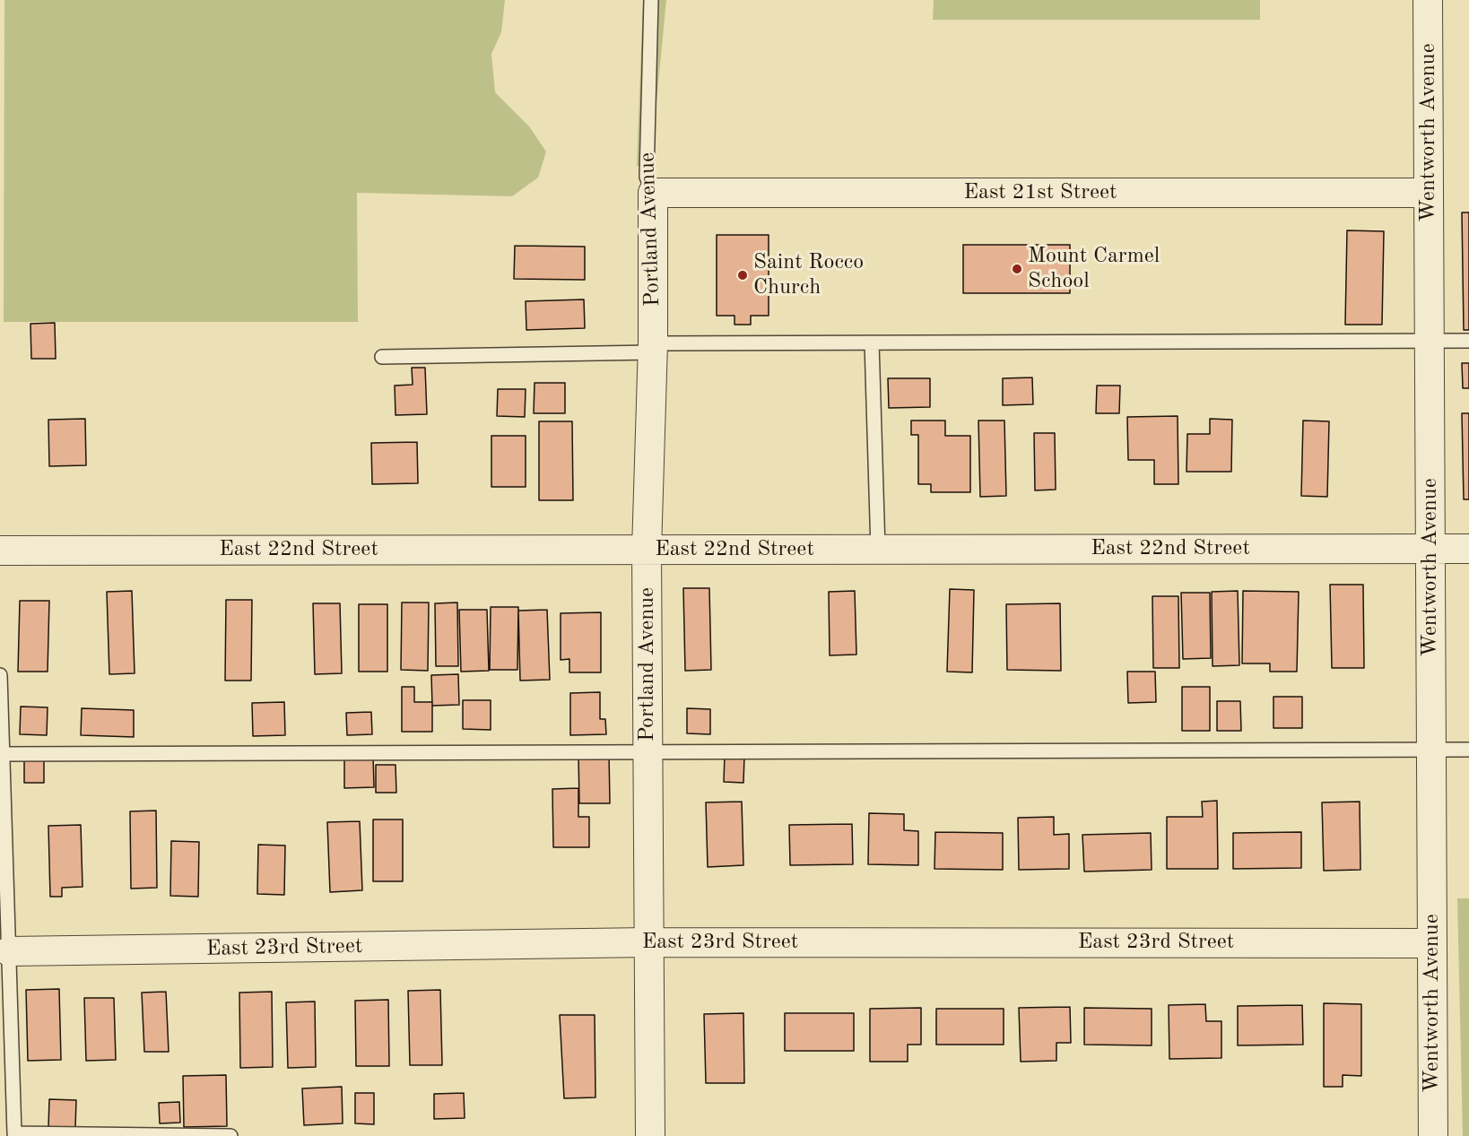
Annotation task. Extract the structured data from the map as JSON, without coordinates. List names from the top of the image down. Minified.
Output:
{"streets":{"street":["Wentworth Avenue","East 21st Street","Portland Avenue","East 22nd Street","East 23rd Street"]},"crossings":[["Wentworth Avenue","East 21st Street"],["Wentworth Avenue","East 22nd Street"],["Wentworth Avenue","East 23rd Street"],["East 21st Street","Portland Avenue"],["Portland Avenue","East 22nd Street"],["Portland Avenue","East 23rd Street"]],"places":["Mount Carmel School","Saint Rocco Church"]}
